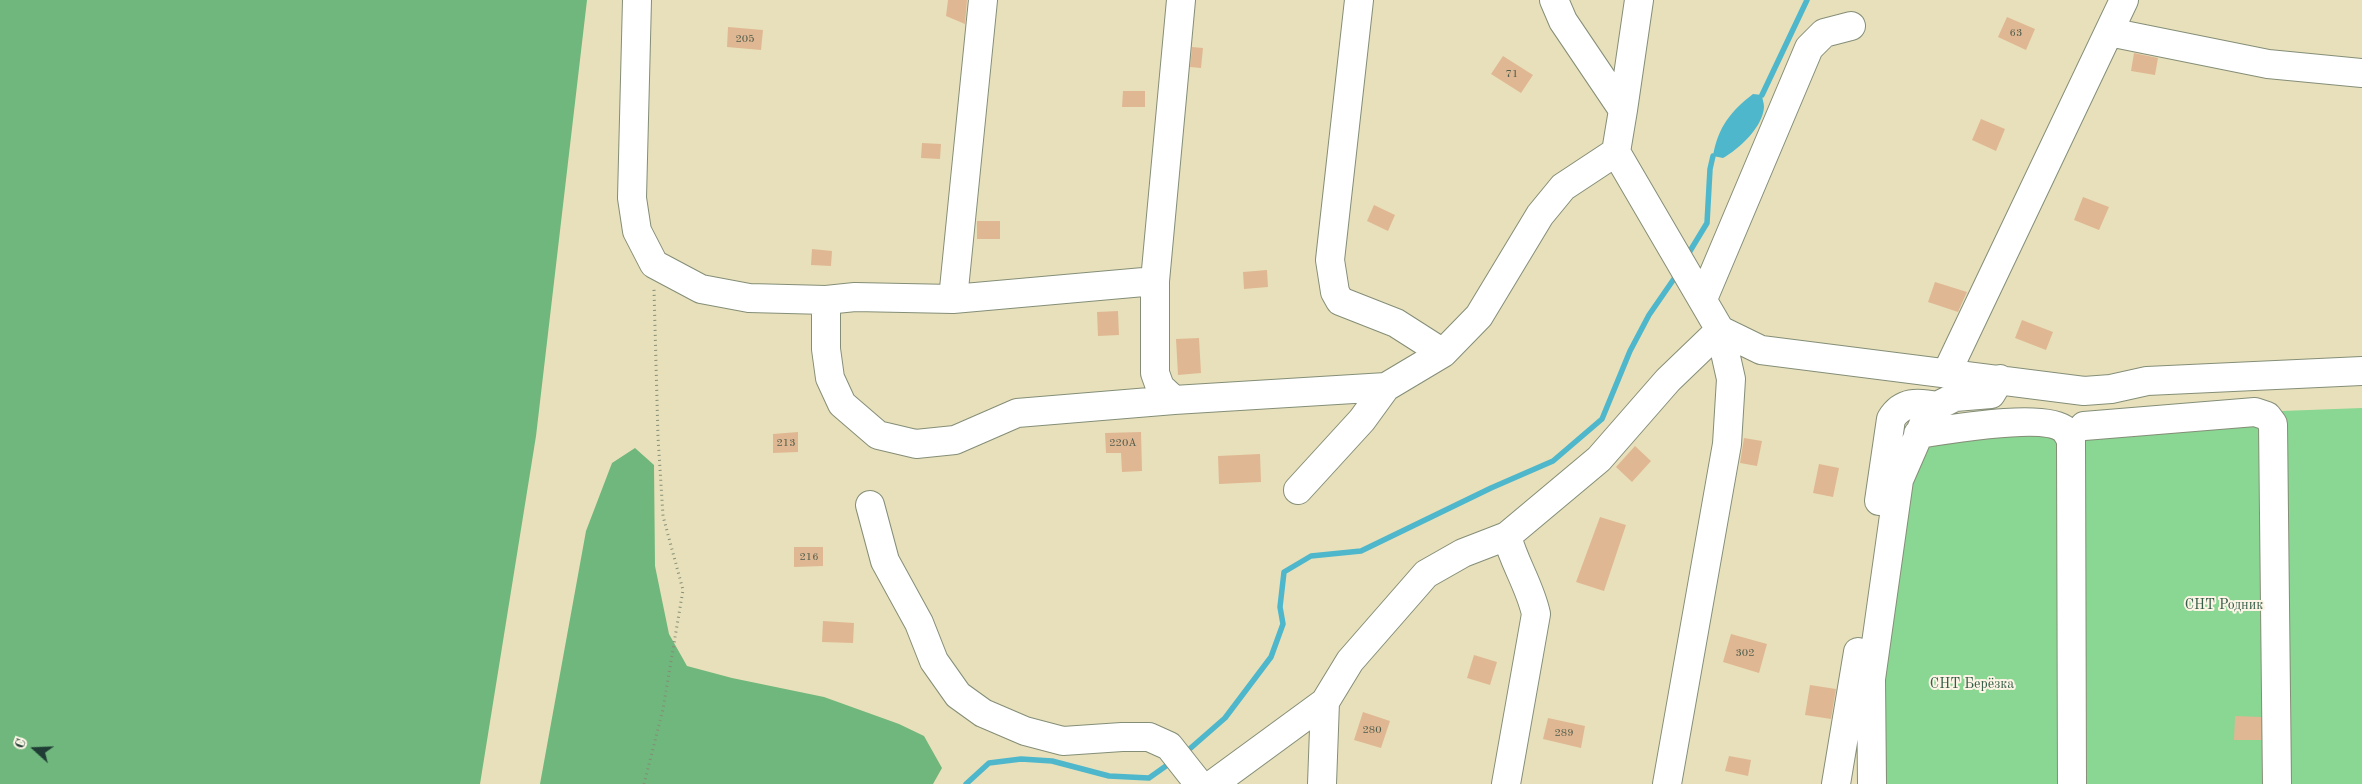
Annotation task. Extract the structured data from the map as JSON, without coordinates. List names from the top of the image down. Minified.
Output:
{"parks":["СНТ Родник","СНТ Берёзка"],"house_numbers":["63","205","71","213","220А","216","302","280","289"],"north":"left"}
